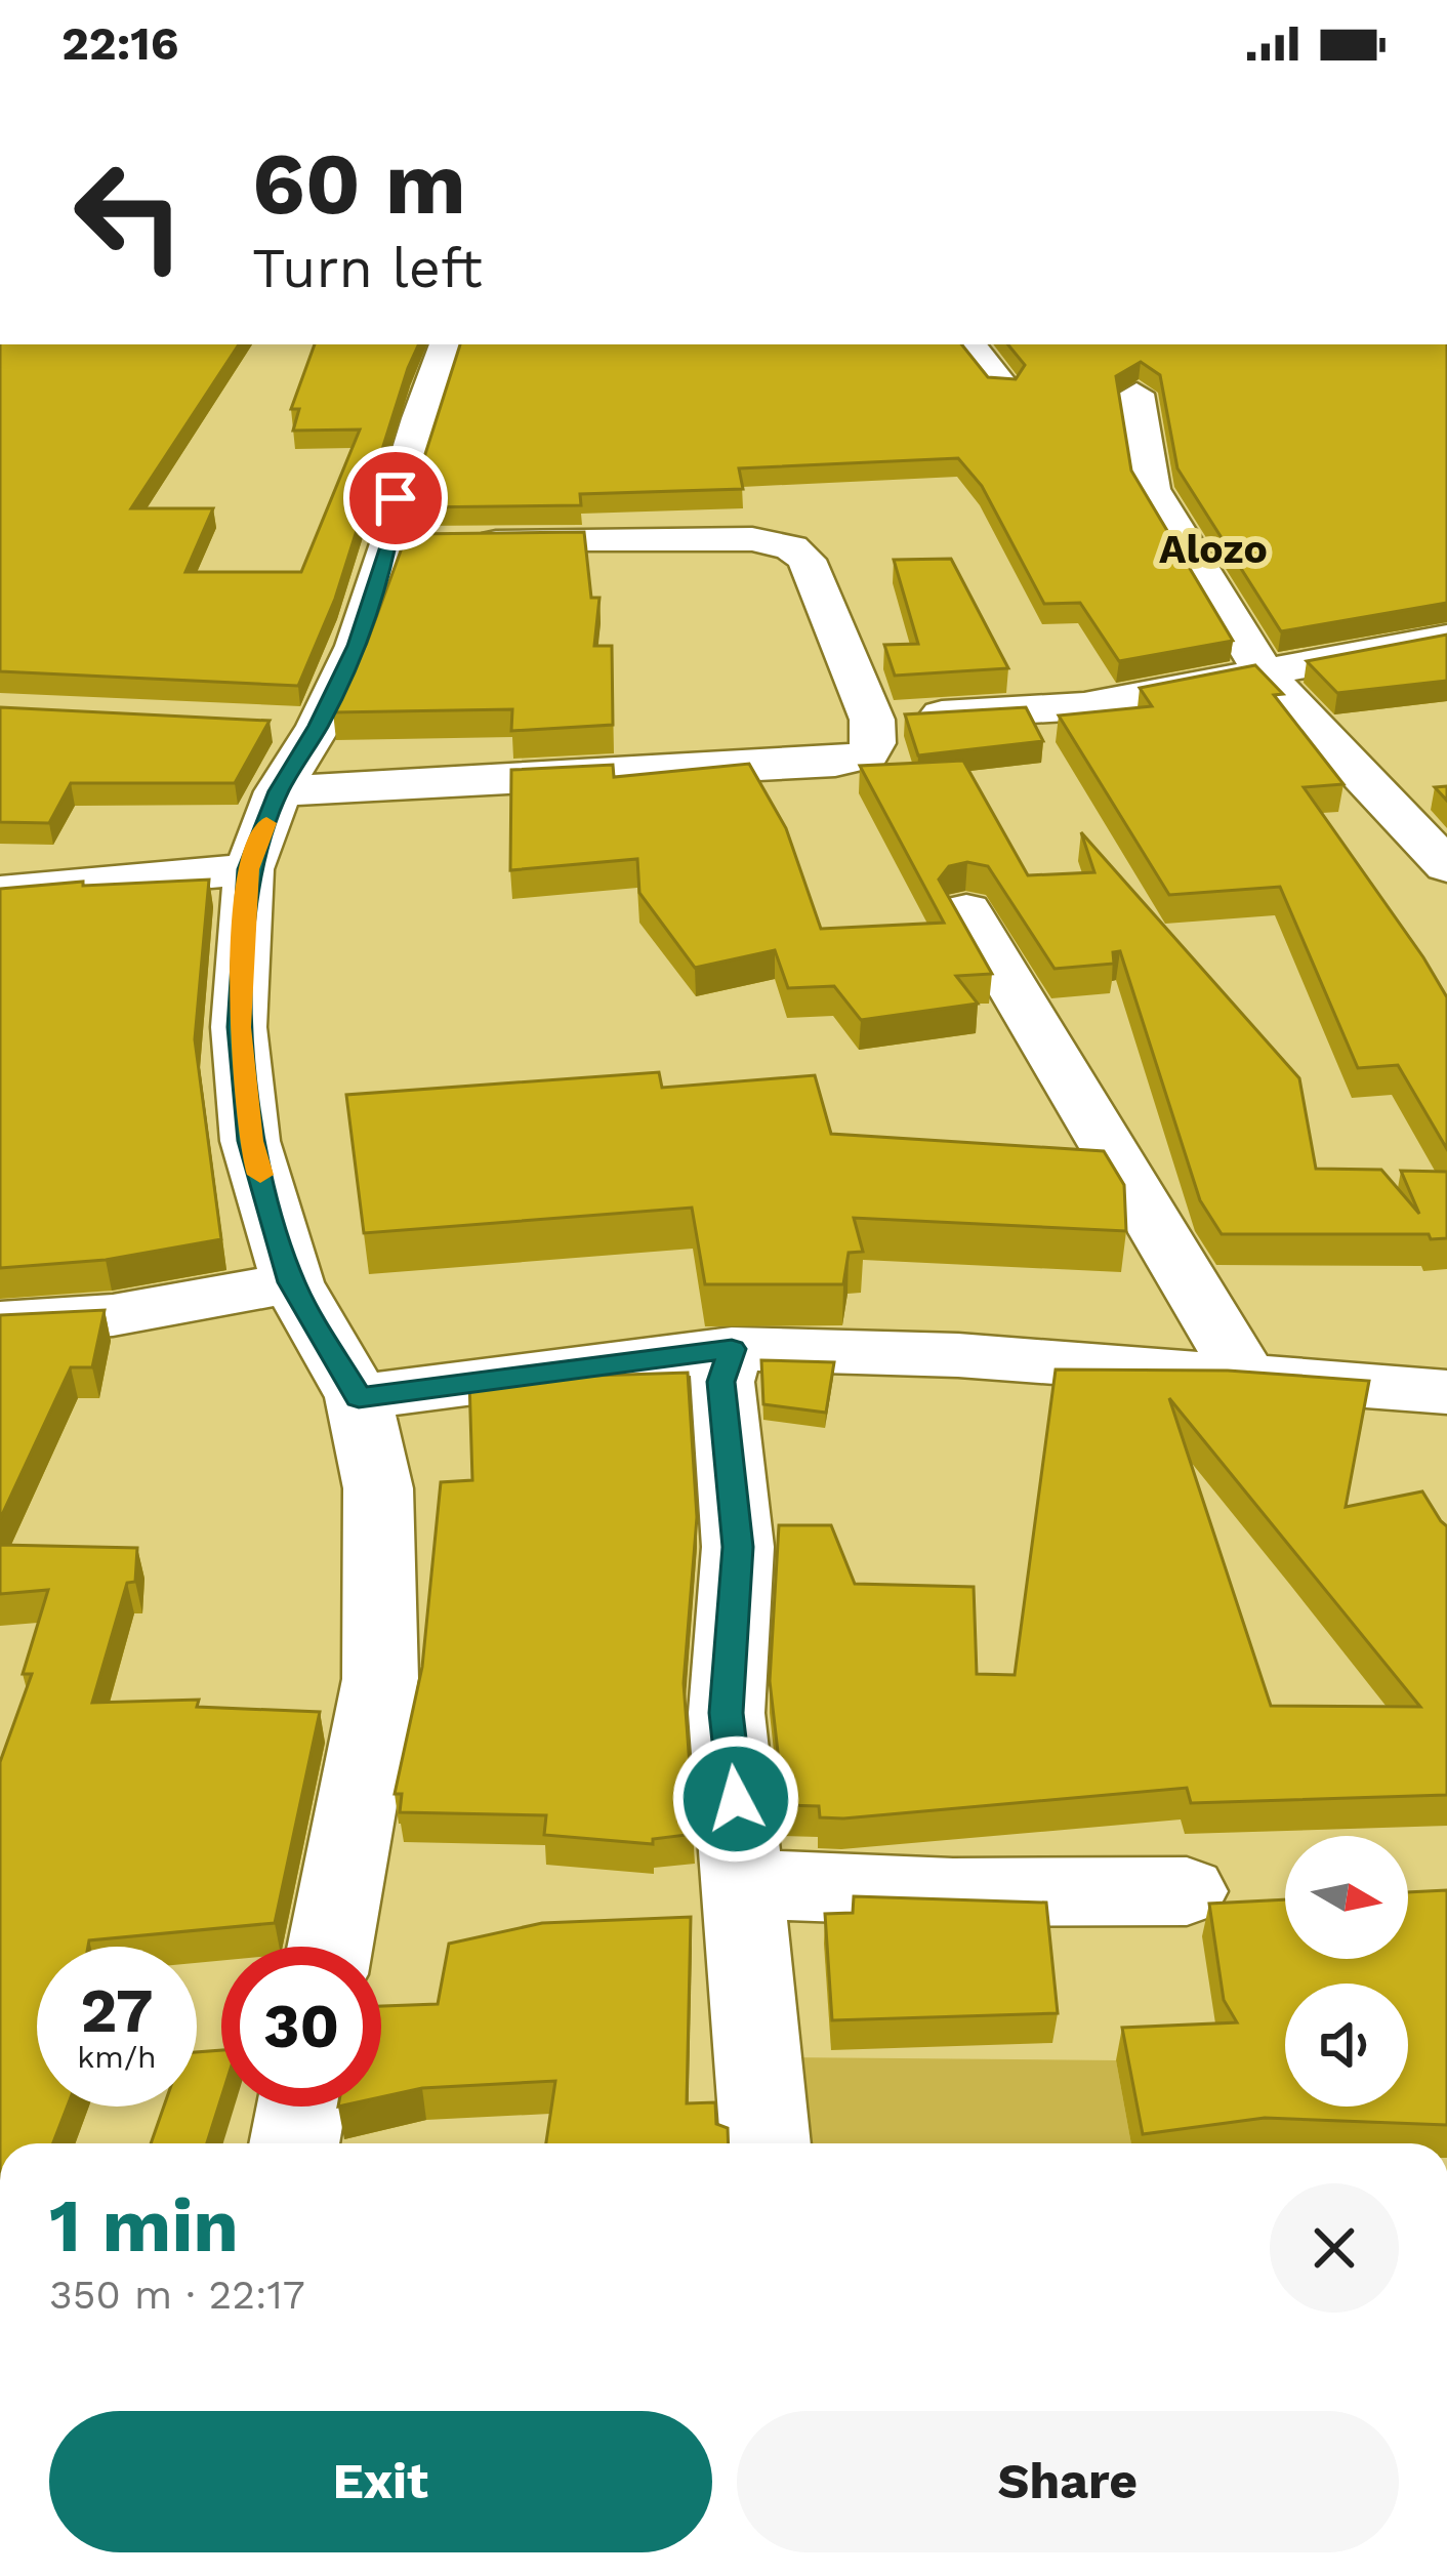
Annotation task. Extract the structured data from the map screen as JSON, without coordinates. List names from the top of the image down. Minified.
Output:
{"districts":["Alozo"],"north":"right","page":{"status":"22:16","turn":["60 m","Turn left"],"speed":"27 km/h","limit":"30","heading":["1 min","350 m · 22:17"],"buttons":["Exit","Share"]}}
